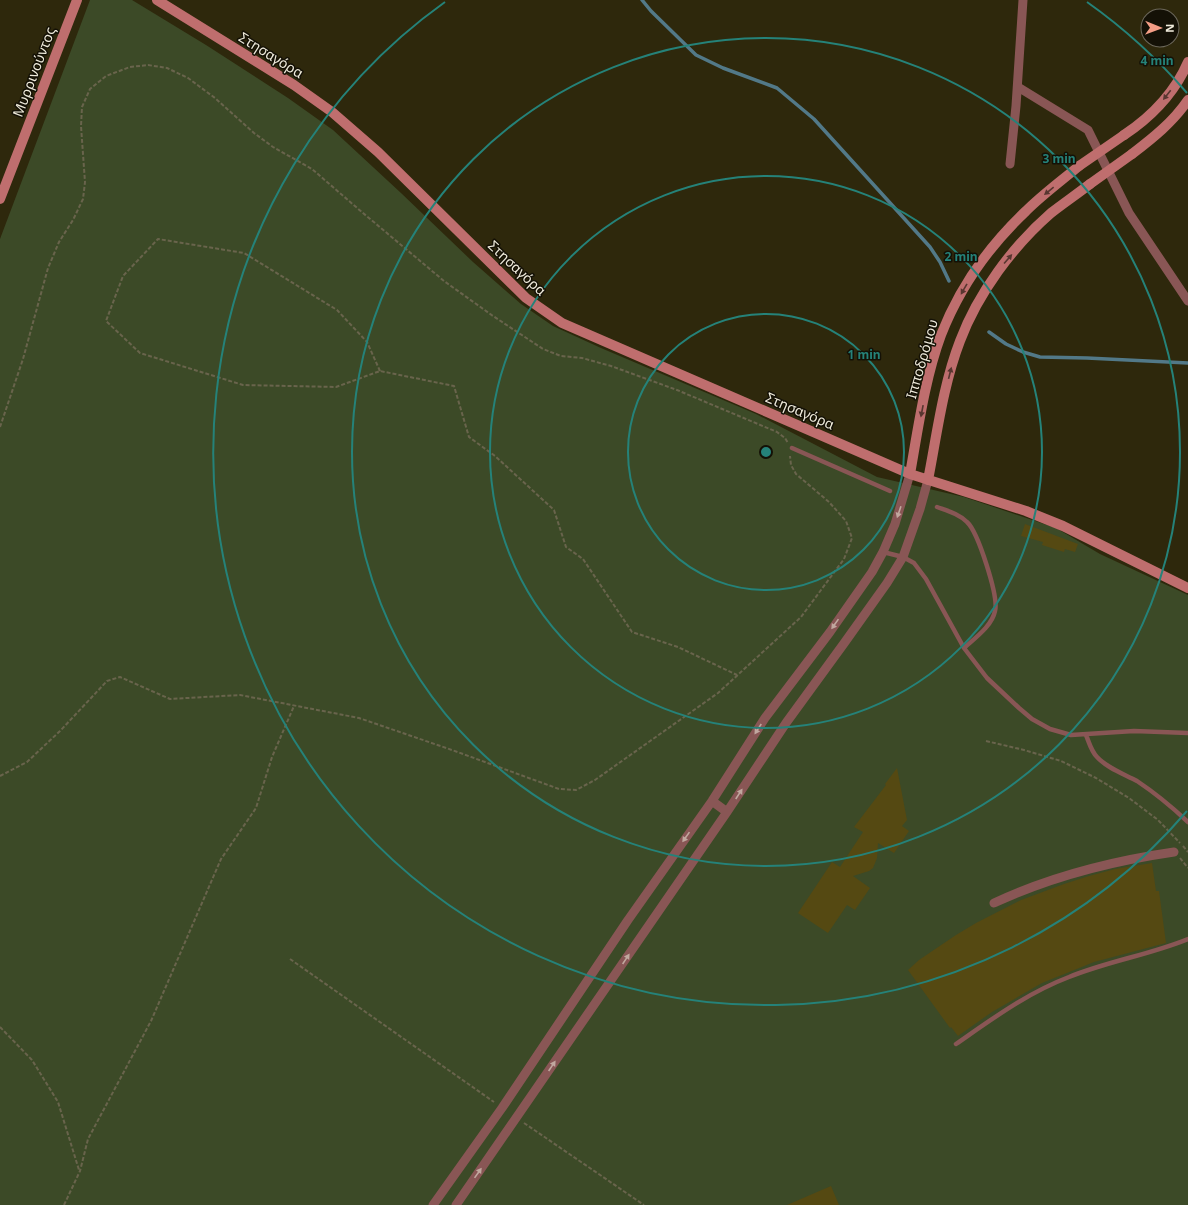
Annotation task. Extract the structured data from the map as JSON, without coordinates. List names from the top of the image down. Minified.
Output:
{"streets":{"main road":["Στησαγόρα","Μυρρινούντος","Ιπποδρόμου"]},"crossings":[["Στησαγόρα","Ιπποδρόμου"]],"north":"right","rings":["4 min","3 min","2 min","1 min"]}
